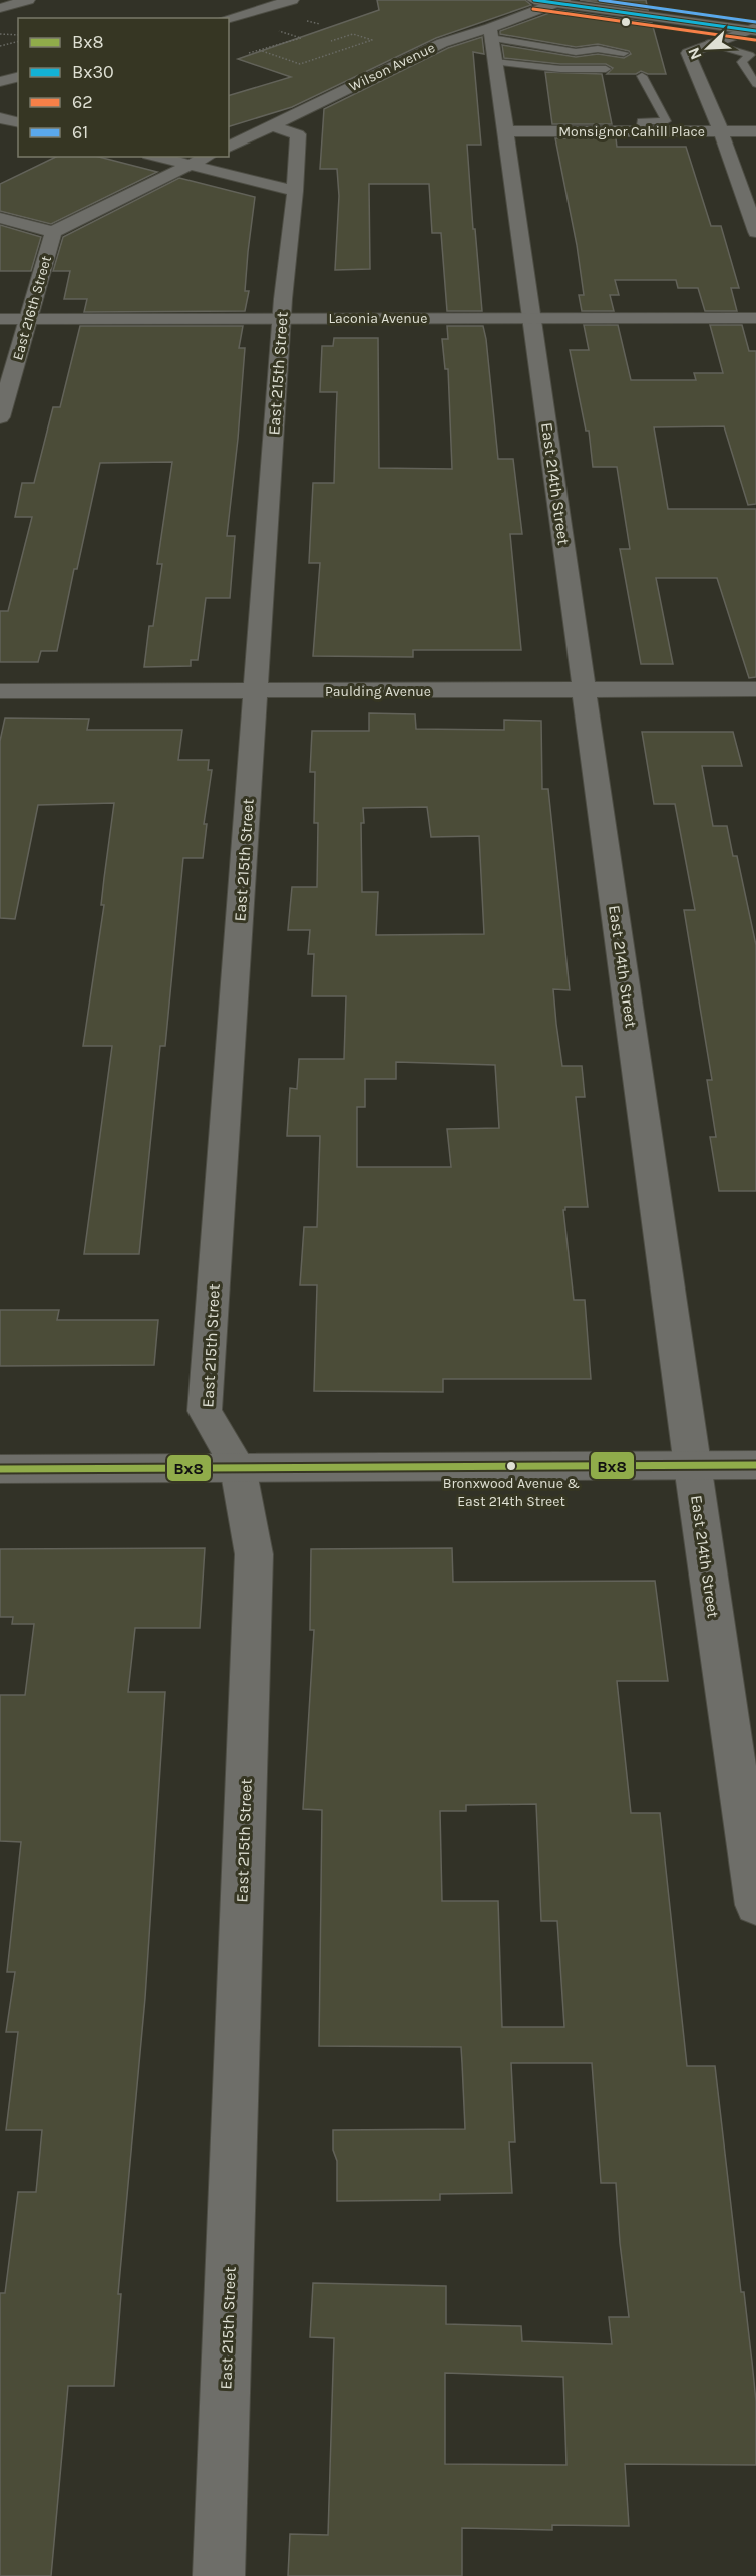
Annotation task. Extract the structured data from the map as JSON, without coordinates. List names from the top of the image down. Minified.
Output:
{"streets":{"street":["Wilson Avenue","Monsignor Cahill Place","East 216th Street","Laconia Avenue","East 215th Street","East 214th Street","Paulding Avenue"]},"crossings":[["Wilson Avenue","East 215th Street"],["Wilson Avenue","East 214th Street"],["Monsignor Cahill Place","East 214th Street"],["East 216th Street","Laconia Avenue"],["Laconia Avenue","East 215th Street"],["Laconia Avenue","East 214th Street"],["East 215th Street","Paulding Avenue"],["East 214th Street","Paulding Avenue"]],"places":["Bronxwood Avenue & East 214th Street"],"lines":["transit line Bx30","transit line 61","transit line 62","transit line Bx8"],"legend":["Bx8","Bx30","62","61"],"north":"bottom left"}
